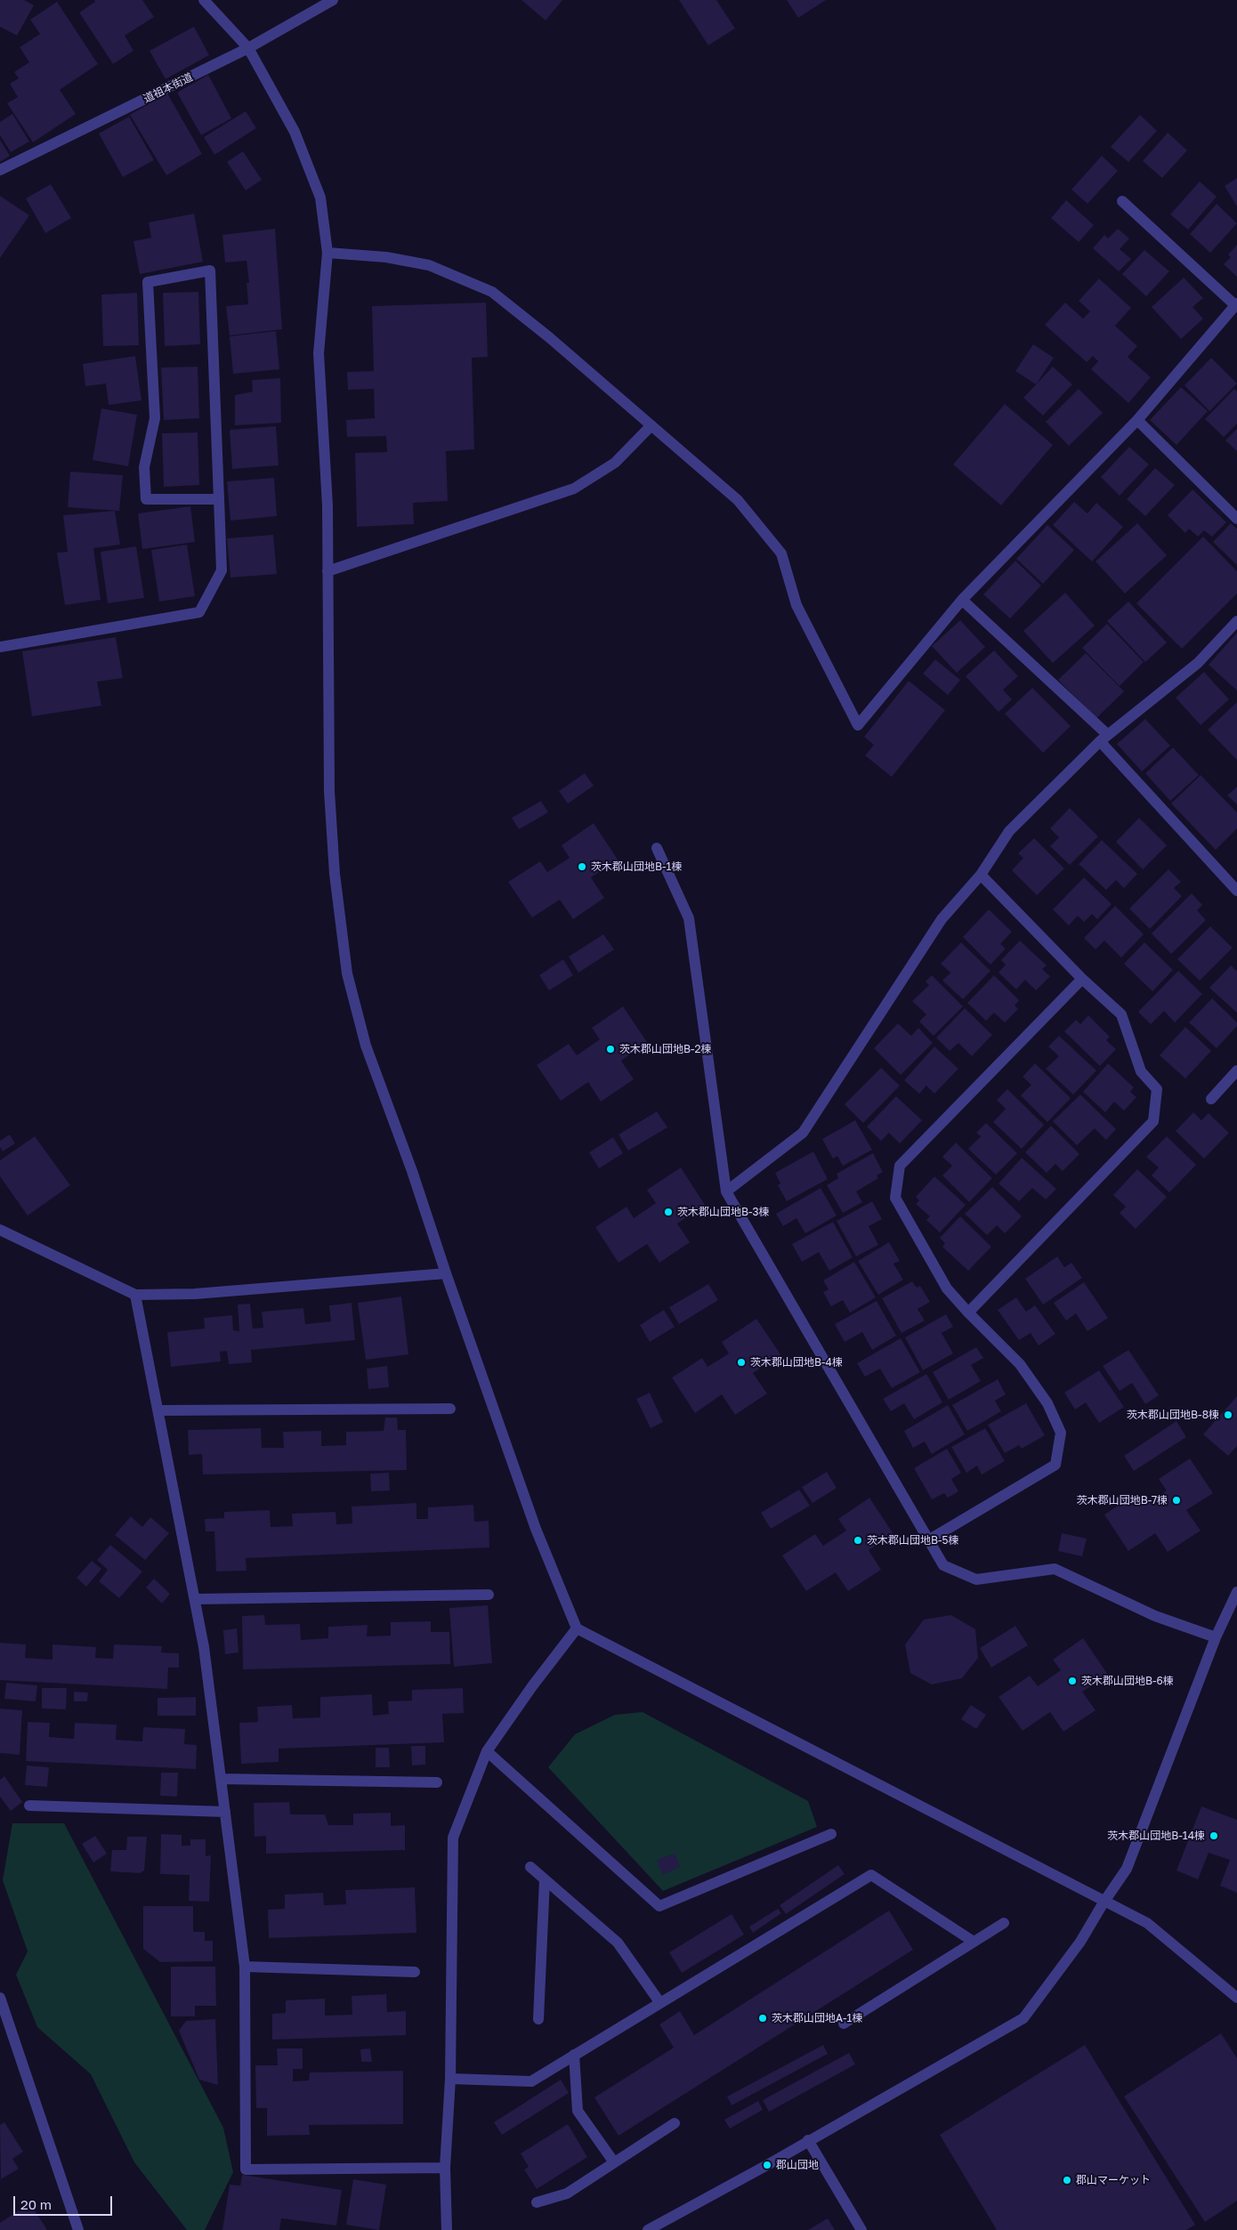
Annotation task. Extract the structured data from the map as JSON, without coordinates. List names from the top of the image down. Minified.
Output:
{"streets":{"street":["道祖本街道"]},"places":["茨木郡山団地B-1棟","茨木郡山団地B-2棟","茨木郡山団地B-3棟","茨木郡山団地B-4棟","茨木郡山団地B-8棟","茨木郡山団地B-7棟","茨木郡山団地B-5棟","茨木郡山団地B-6棟","茨木郡山団地B-14棟","茨木郡山団地A-1棟","郡山団地","郡山マーケット"],"scale_bar":"20 m"}
